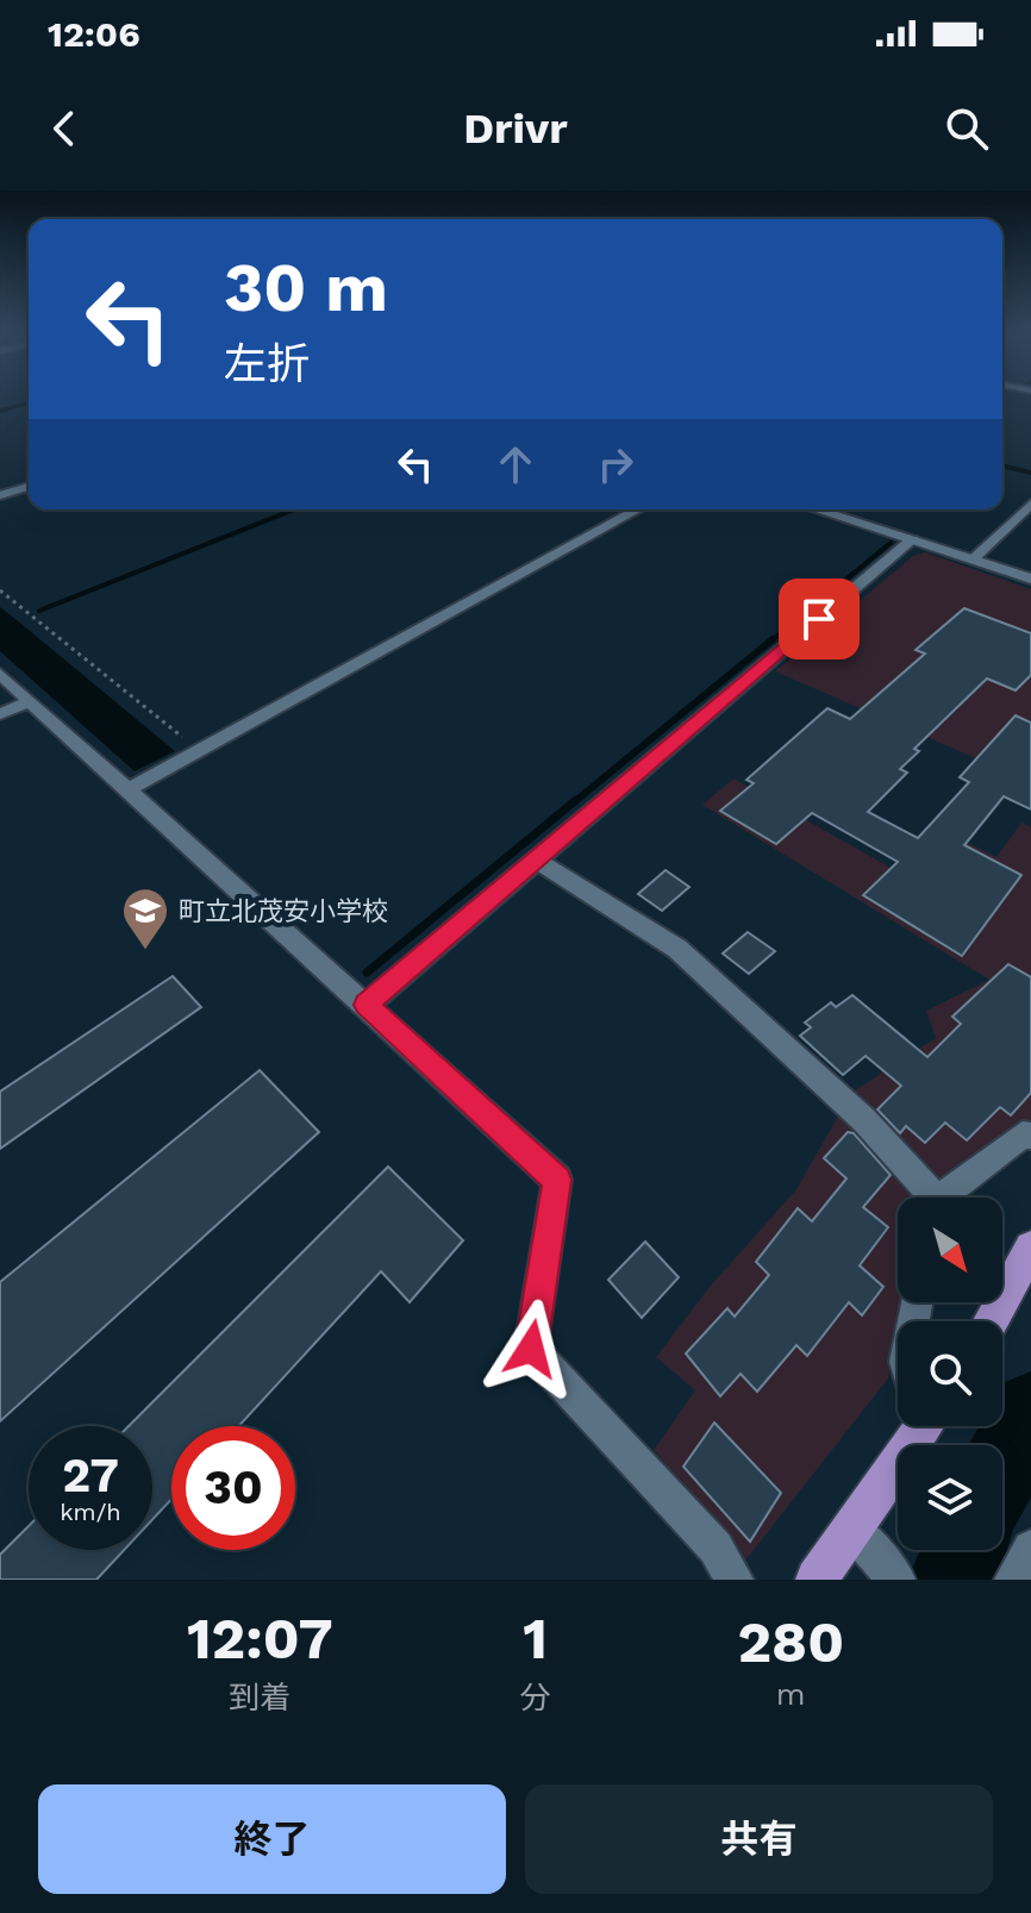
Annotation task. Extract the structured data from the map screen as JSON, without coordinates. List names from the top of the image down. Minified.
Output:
{"places":{"school or university":["町立北茂安小学校"]},"north":"bottom right","page":{"status":"12:06","header":"Drivr","turn":["30 m","左折"],"speed":"27 km/h","limit":"30","eta":["12:07","到着","1","分","280","m"],"buttons":["終了","共有"]}}
